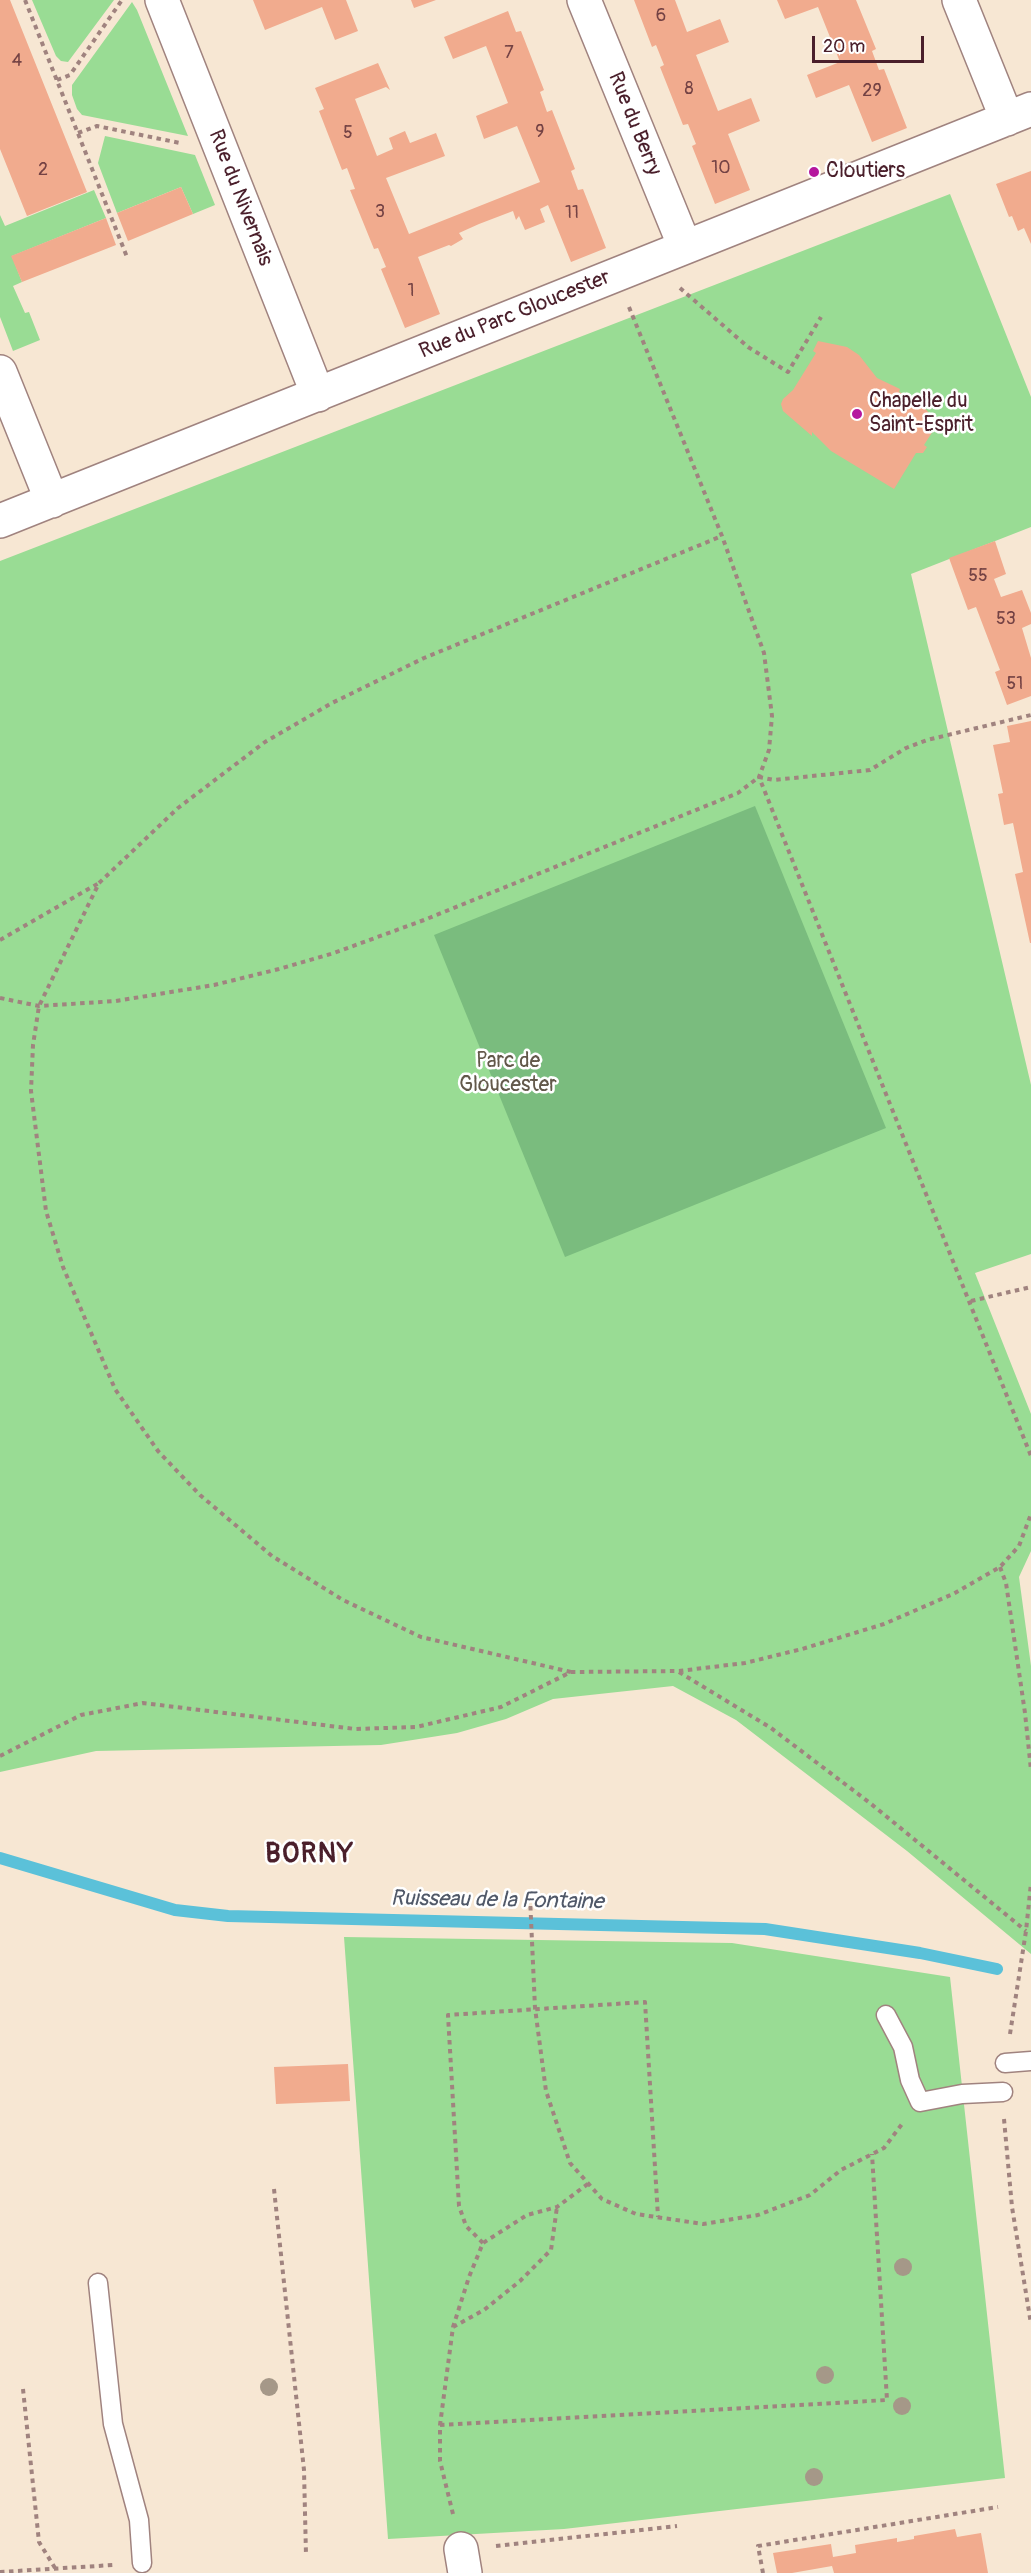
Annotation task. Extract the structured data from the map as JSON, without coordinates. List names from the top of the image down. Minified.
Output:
{"streets":{"street":["Rue du Berry","Rue du Nivernais","Rue du Parc Gloucester"]},"crossings":[["Rue du Berry","Rue du Parc Gloucester"],["Rue du Nivernais","Rue du Parc Gloucester"]],"districts":["BORNY"],"water":["Ruisseau de la Fontaine"],"parks":["Parc de Gloucester"],"places":["Cloutiers","Chapelle du Saint-Esprit"],"house_numbers":["6","7","4","8","29","9","5","10","2","3","11","1","55","53","51"],"scale_bar":"20 m"}
